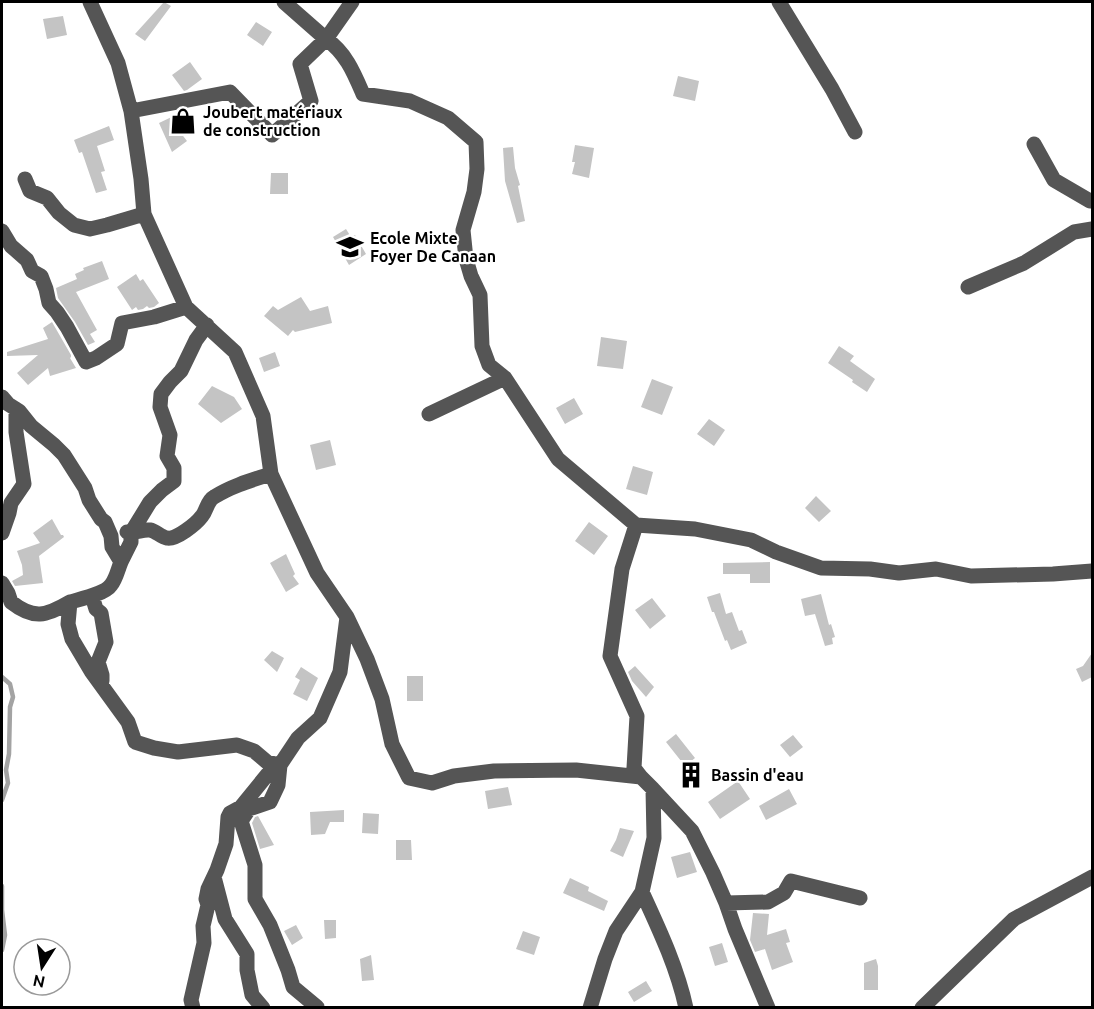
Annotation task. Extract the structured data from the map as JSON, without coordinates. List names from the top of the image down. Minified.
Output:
{"places":{"shop":["Joubert matériaux de construction"],"school or university":["Ecole Mixte Foyer De Canaan"],"building":["Bassin d'eau"]},"north":"bottom"}
